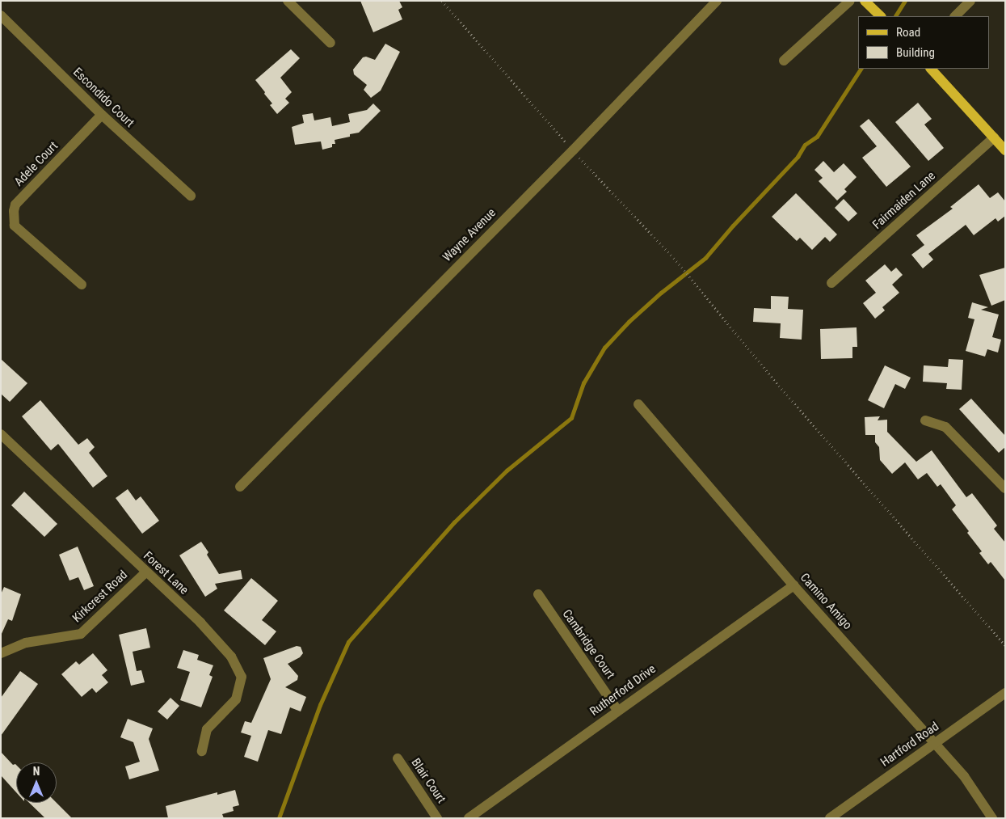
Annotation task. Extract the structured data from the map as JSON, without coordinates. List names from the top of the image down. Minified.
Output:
{"streets":{"street":["Escondido Court","Adele Court","Fairmaiden Lane","Wayne Avenue","Forest Lane","Kirkcrest Road","Camino Amigo","Cambridge Court","Rutherford Drive","Hartford Road","Blair Court"]},"crossings":[["Escondido Court","Adele Court"],["Forest Lane","Kirkcrest Road"],["Camino Amigo","Rutherford Drive"],["Camino Amigo","Hartford Road"],["Cambridge Court","Rutherford Drive"]],"legend":["Road","Building"],"north":"top"}
